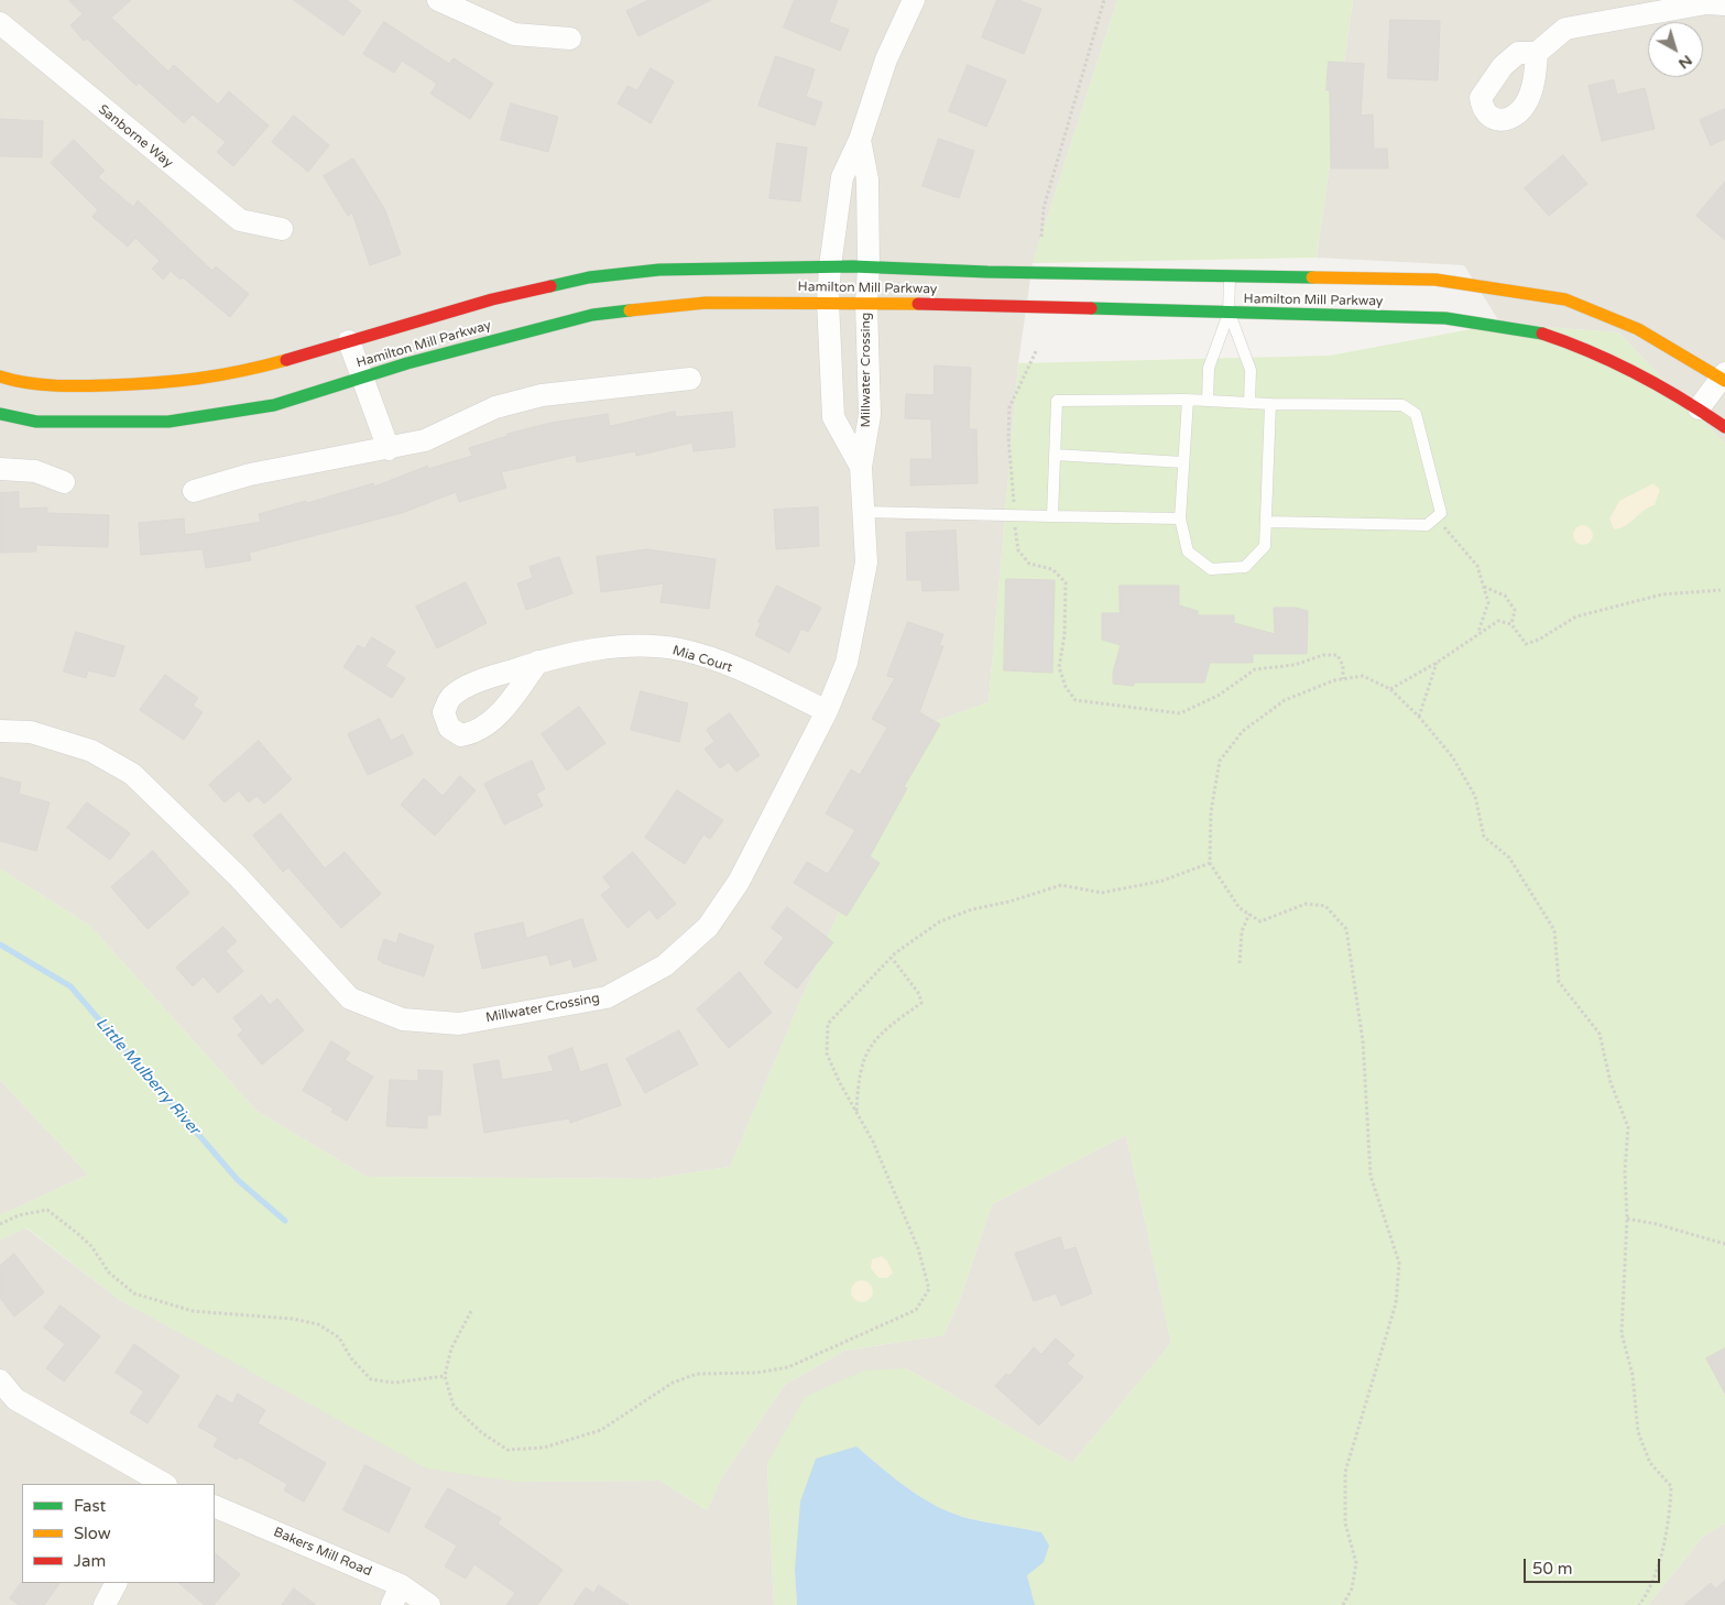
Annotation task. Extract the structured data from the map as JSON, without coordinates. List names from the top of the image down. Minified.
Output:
{"streets":{"street":["Sanborne Way","Hamilton Mill Parkway","Millwater Crossing","Mia Court","Bakers Mill Road"]},"crossings":[["Hamilton Mill Parkway","Millwater Crossing"],["Millwater Crossing","Mia Court"]],"water":["Little Mulberry River"],"legend":["Fast","Slow","Jam"],"scale_bar":"50 m","north":"bottom right"}
